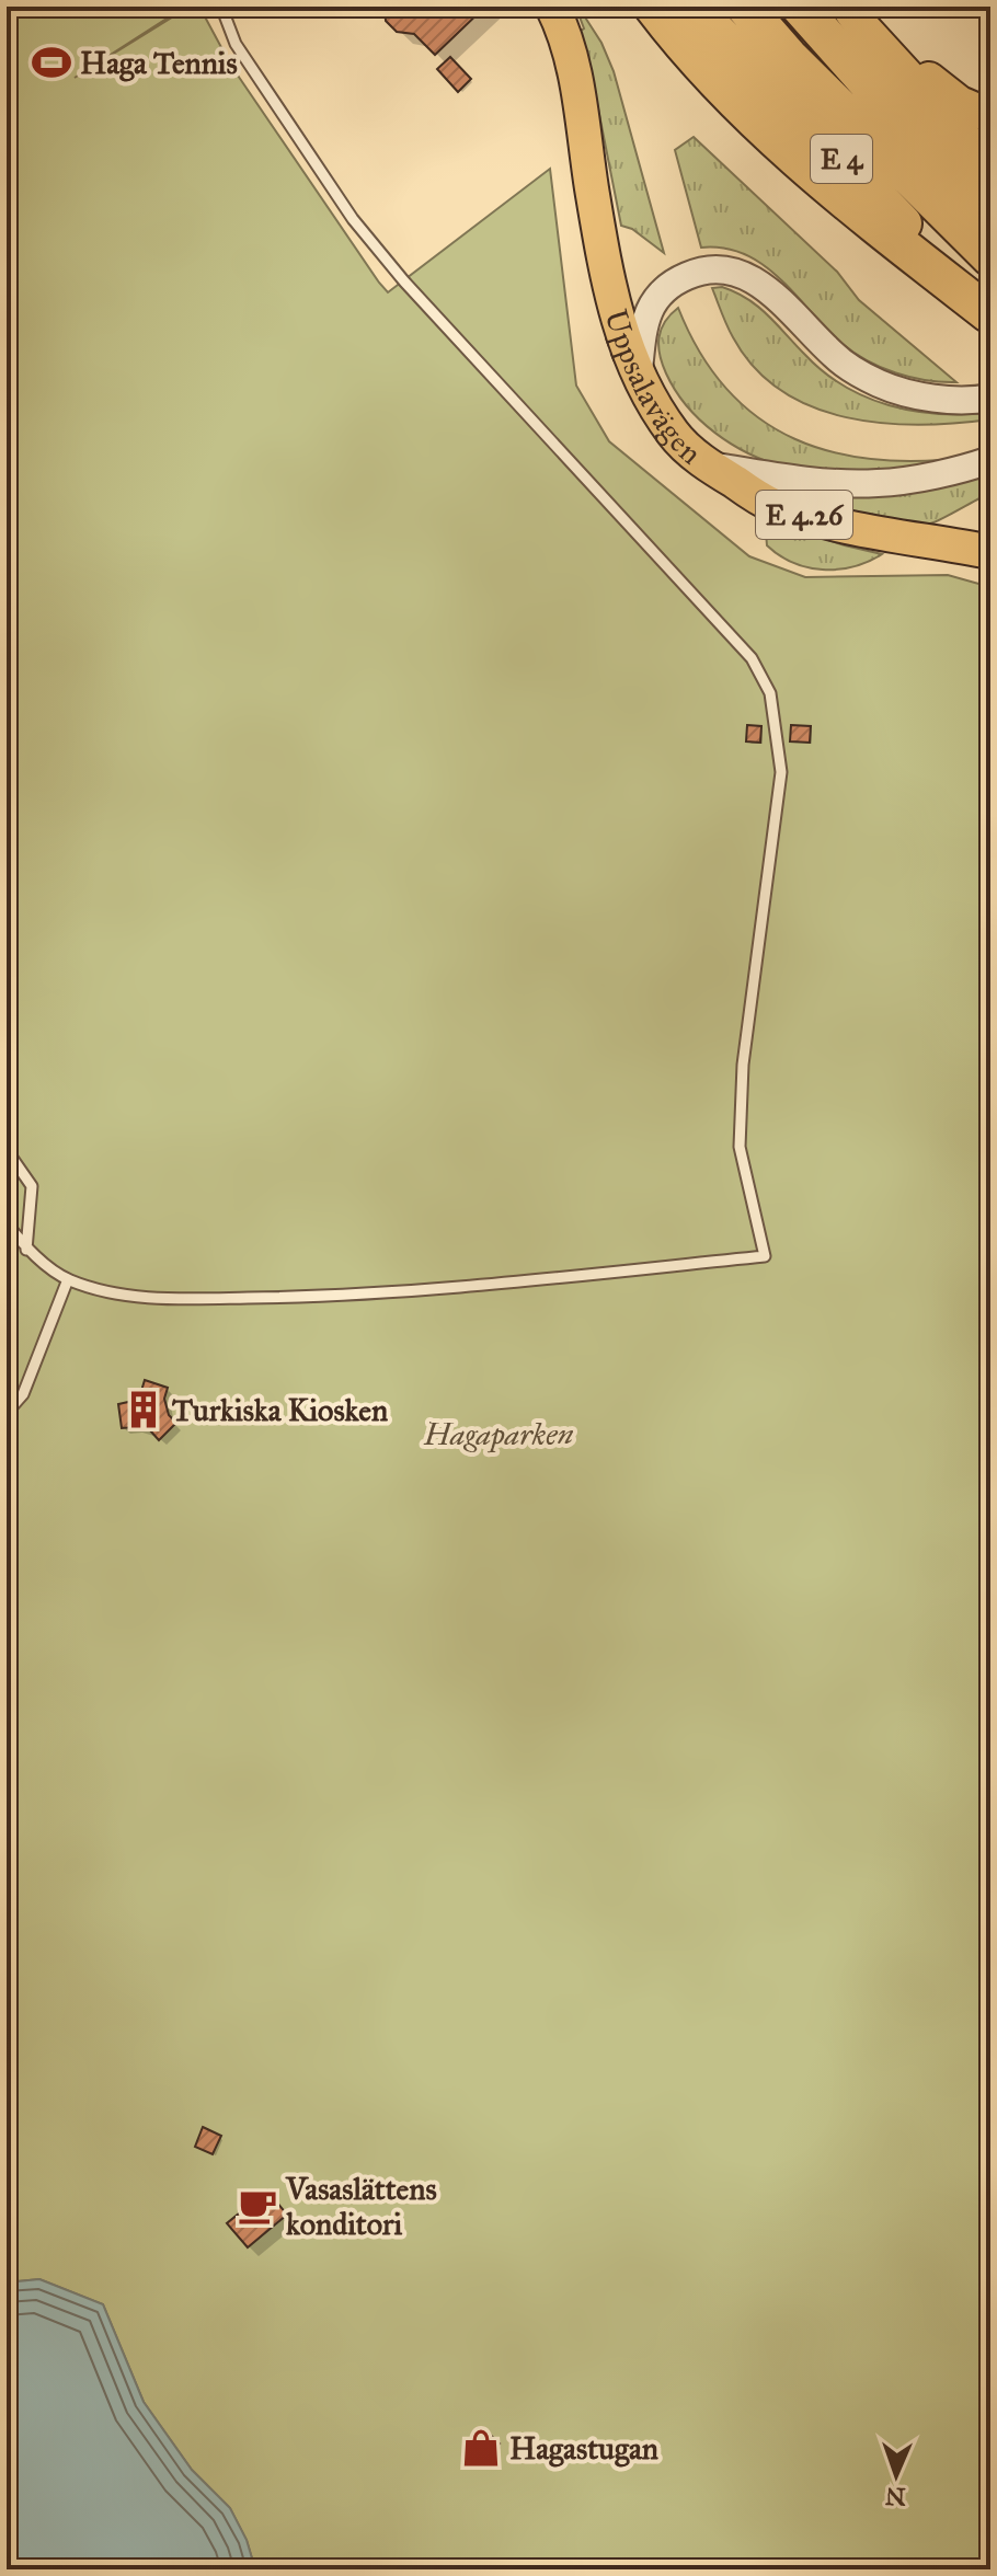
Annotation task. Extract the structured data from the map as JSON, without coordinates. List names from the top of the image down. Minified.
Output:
{"streets":{"highway":["E 4"],"main road":["Uppsalavägen","E 4.26"]},"parks":["Hagaparken"],"places":{"sports":["Haga Tennis"],"building":["Turkiska Kiosken"],"cafe":["Vasaslättens konditori"],"shop":["Hagastugan"]},"north":"bottom"}
